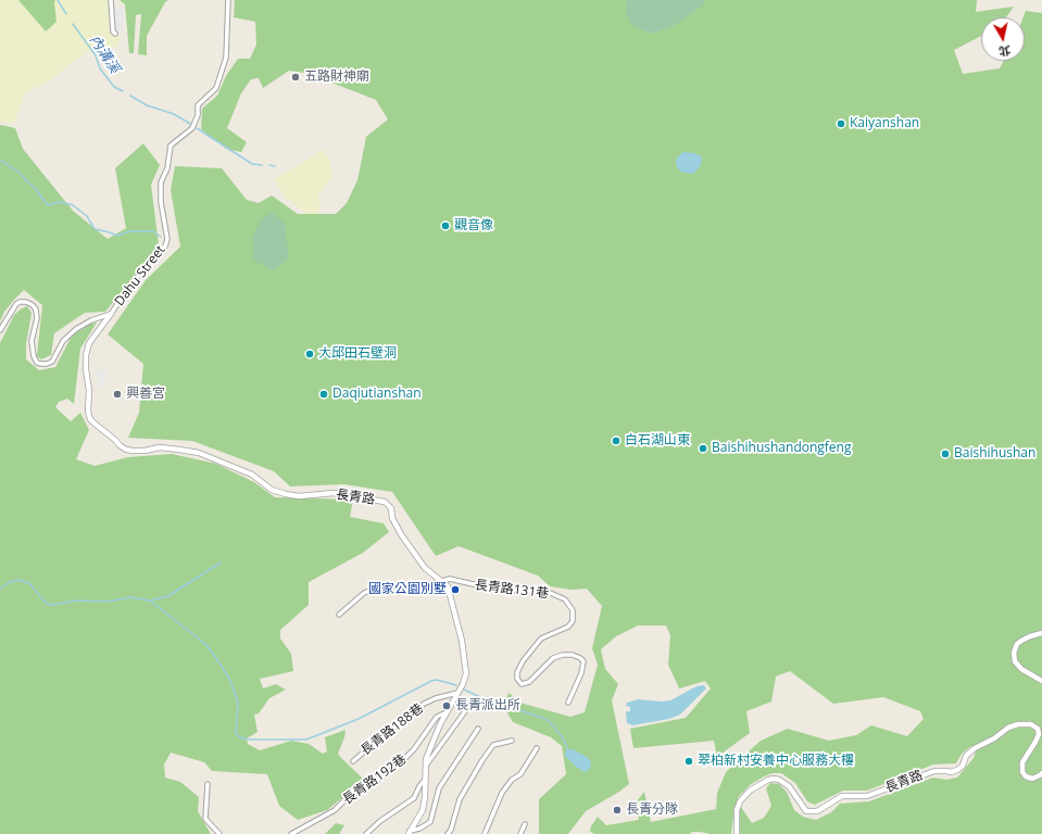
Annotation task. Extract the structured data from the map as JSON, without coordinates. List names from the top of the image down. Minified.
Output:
{"streets":{"street":["Dahu Street","長青路","長青路131巷","長青路188巷","長青路192巷"]},"crossings":[["Dahu Street","長青路"],["長青路","長青路131巷"],["長青路","長青路188巷"],["長青路","長青路192巷"]],"water":["內溝溪"],"places":["五路財神廟","Kaiyanshan","觀音像","大邱田石壁洞","興善宮","Daqiutianshan","白石湖山東","Baishihushandongfeng","Baishihushan","國家公園別墅","長青派出所","翠柏新村安養中心服務大樓","長青分隊"],"north":"bottom"}
